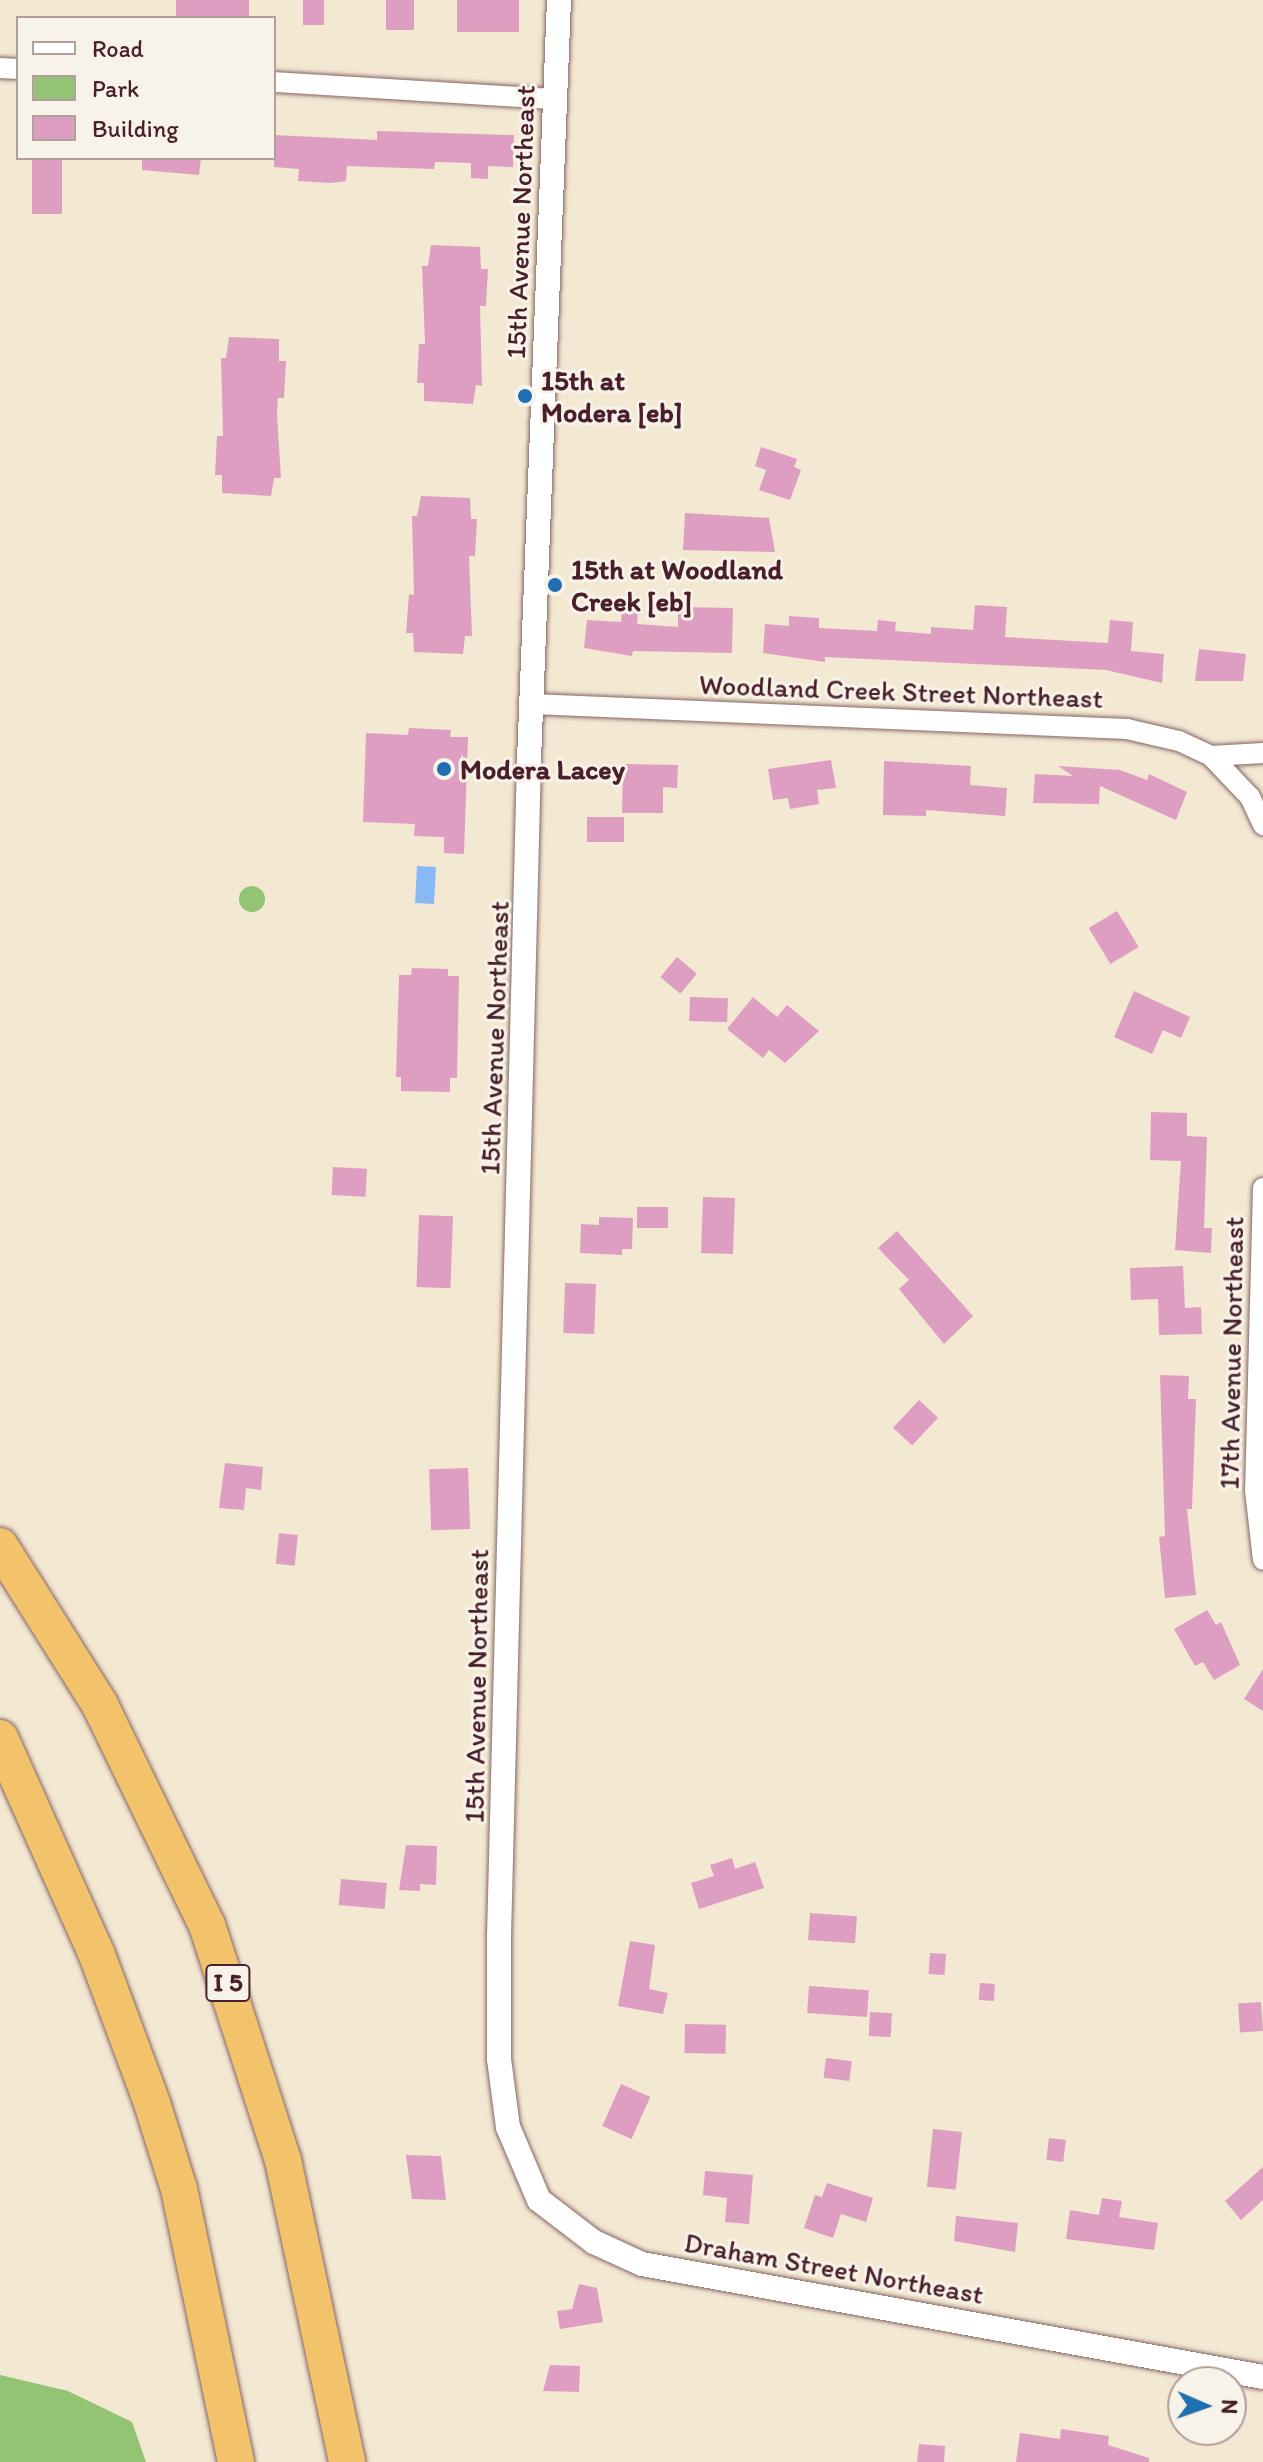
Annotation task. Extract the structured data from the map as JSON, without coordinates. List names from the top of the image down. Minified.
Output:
{"streets":{"highway":["I 5"],"street":["15th Avenue Northeast","Woodland Creek Street Northeast","17th Avenue Northeast","Draham Street Northeast"]},"crossings":[["15th Avenue Northeast","Woodland Creek Street Northeast"],["15th Avenue Northeast","Draham Street Northeast"]],"places":["15th at Modera [eb]","15th at Woodland Creek [eb]","Modera Lacey"],"legend":["Road","Park","Building"],"north":"right"}
